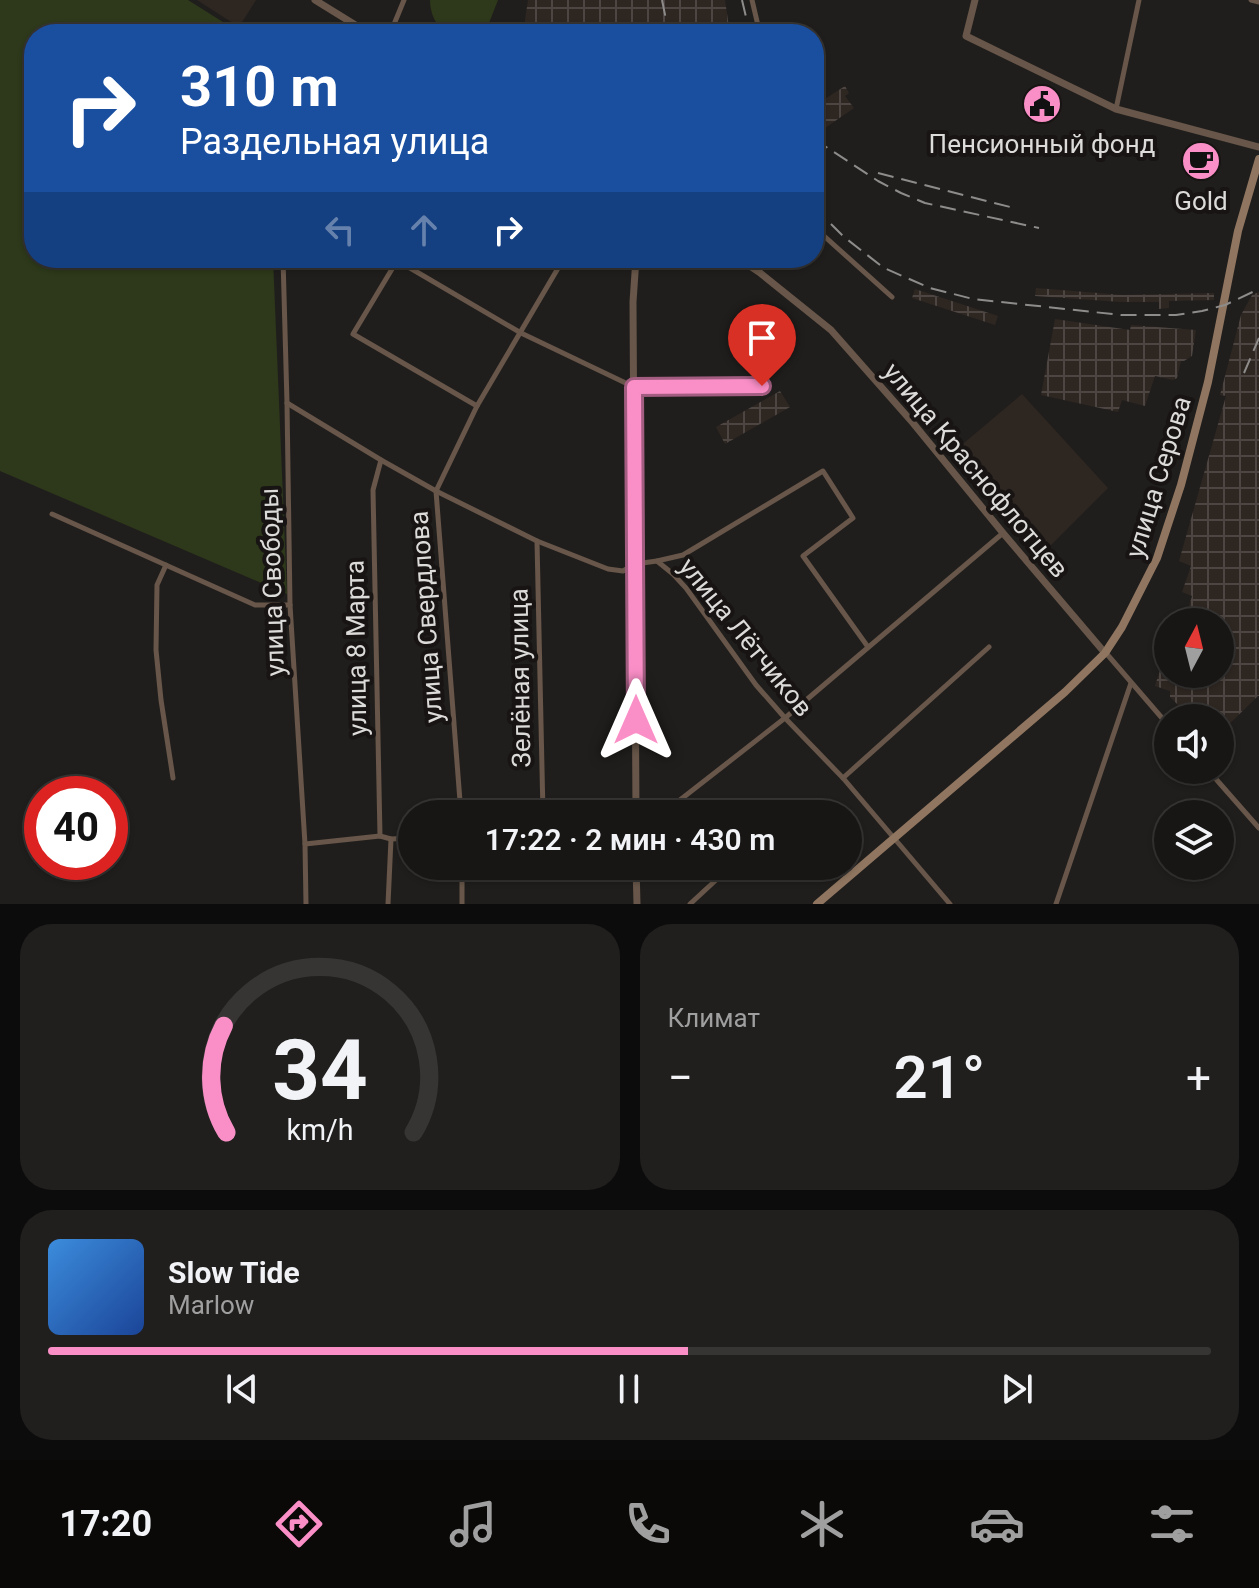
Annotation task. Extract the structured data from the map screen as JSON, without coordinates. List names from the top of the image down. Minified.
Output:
{"streets":{"main road":["улица Серова"],"street":["улица Краснофлотцев","улица Свободы","улица Свердлова","улица Лётчиков","улица 8 Марта","Зелёная улица"]},"crossings":[["улица Краснофлотцев","улица Серова"],["улица Серова","улица Лётчиков"],["улица Свободы","улица Лётчиков"],["улица Свердлова","улица Лётчиков"],["улица Лётчиков","улица 8 Марта"],["улица Лётчиков","Зелёная улица"]],"places":{"public building":["Пенсионный фонд"],"cafe":["Gold"]},"north":"top","page":{"turn":["310 m","Раздельная улица"],"limit":"40","trip":"17:22 · 2 мин · 430 m","tile":"Климат","heat":["−","21°","+"],"song":["Slow Tide","Marlow"],"tabs":"17:20","gauge":["34","km/h"]}}
